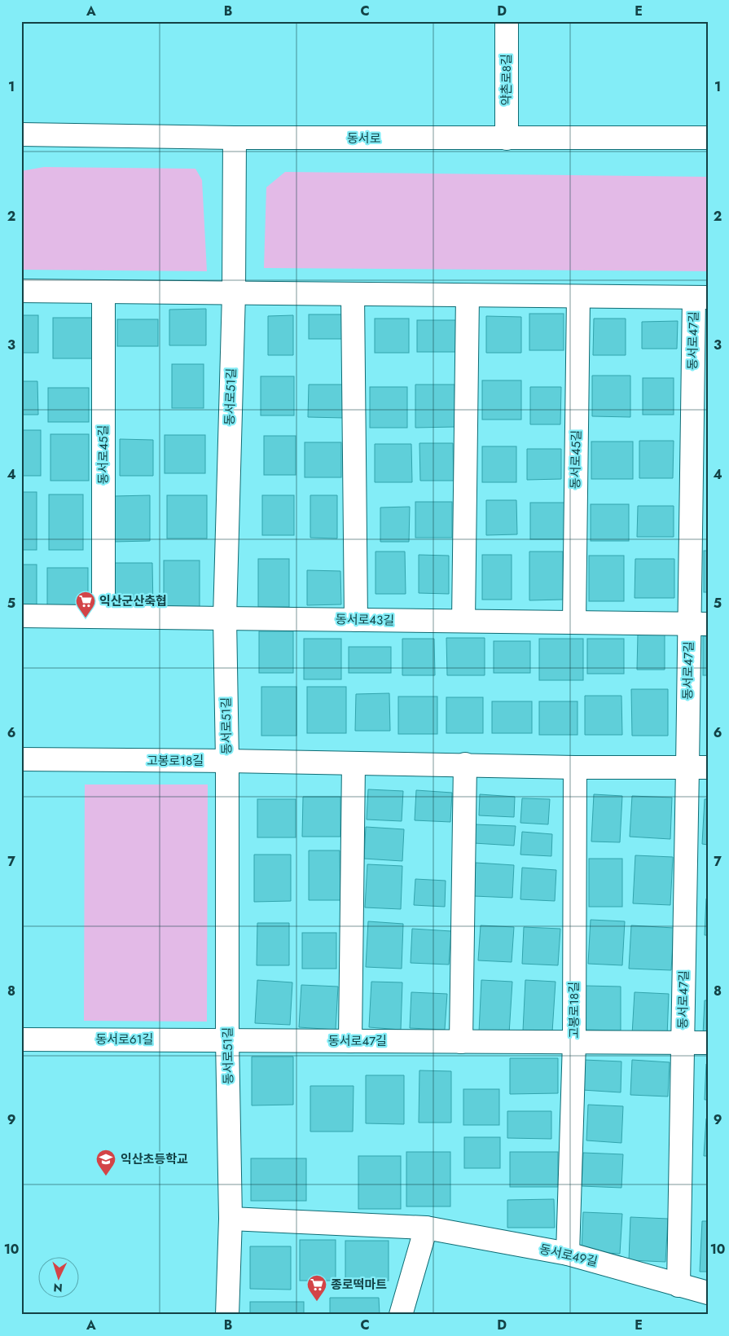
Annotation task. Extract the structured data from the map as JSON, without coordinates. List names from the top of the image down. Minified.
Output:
{"streets":{"street":["약촌로8길","동서로","동서로47길","동서로51길","동서로45길","동서로43길","고봉로18길","동서로61길","동서로49길"]},"crossings":[["약촌로8길","동서로"],["동서로","동서로51길"],["동서로47길","동서로51길"],["동서로47길","동서로43길"],["동서로47길","고봉로18길"],["동서로47길","동서로61길"],["동서로47길","동서로49길"],["동서로51길","동서로43길"],["동서로51길","고봉로18길"],["동서로51길","동서로61길"],["동서로51길","동서로49길"],["동서로45길","동서로43길"],["고봉로18길","동서로49길"]],"places":{"supermarket":["익산군산축협","종로떡마트"],"school or university":["익산초등학교"]},"north":"bottom","grid":{"columns":["A","B","C","D","E"],"rows":["1","2","3","4","5","6","7","8","9","10"]}}
